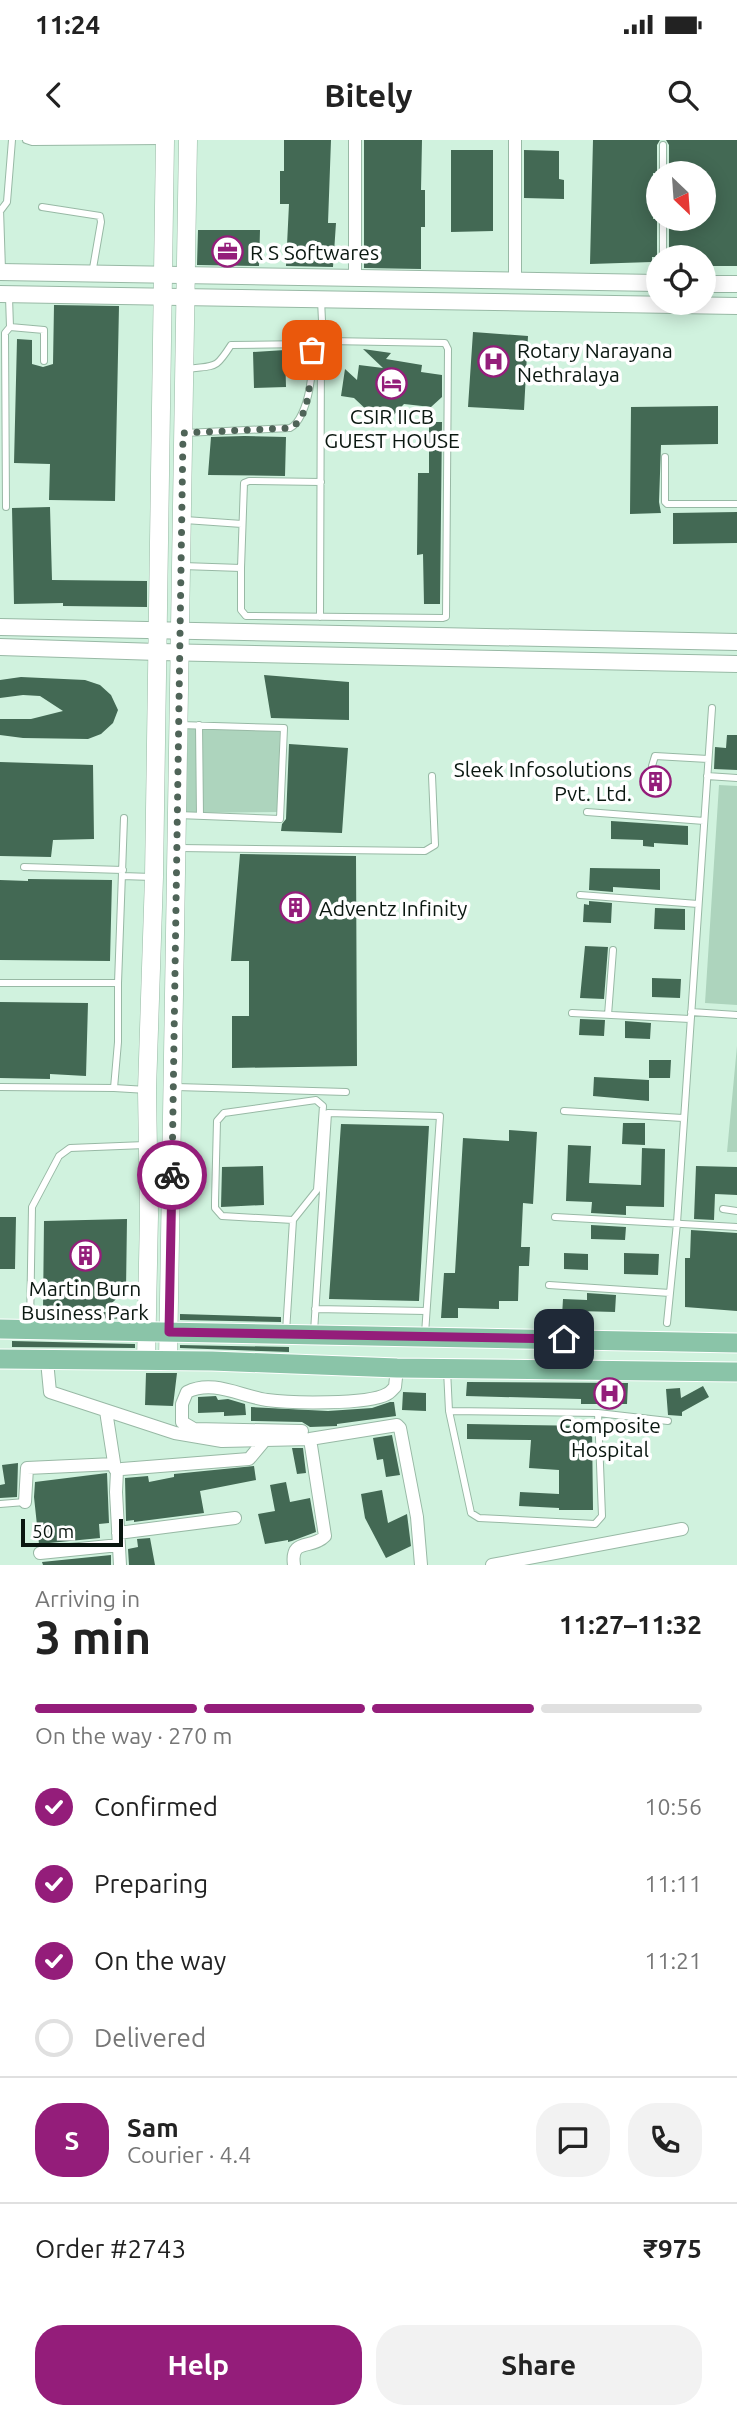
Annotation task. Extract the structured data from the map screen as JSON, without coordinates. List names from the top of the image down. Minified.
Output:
{"places":{"office":["R S Softwares"],"hospital":["Rotary Narayana Nethralaya","Composite Hospital"],"hotel":["CSIR IICB GUEST HOUSE"],"building":["Sleek Infosolutions Pvt. Ltd.","Adventz Infinity","Martin Burn Business Park"]},"scale_bar":"50 m","north":"bottom right","page":{"status":"11:24","header":"Bitely","scale":"50 m","heading":["3 min","Arriving in","11:27–11:32"],"panel":["Sam","Courier · 4.4","Order #2743","₹975"],"bar":"On the way · 270 m","list":[["Confirmed","10:56"],["Preparing","11:11"],["On the way","11:21"],"Delivered"],"round":"S","buttons":["Help","Share"]}}
